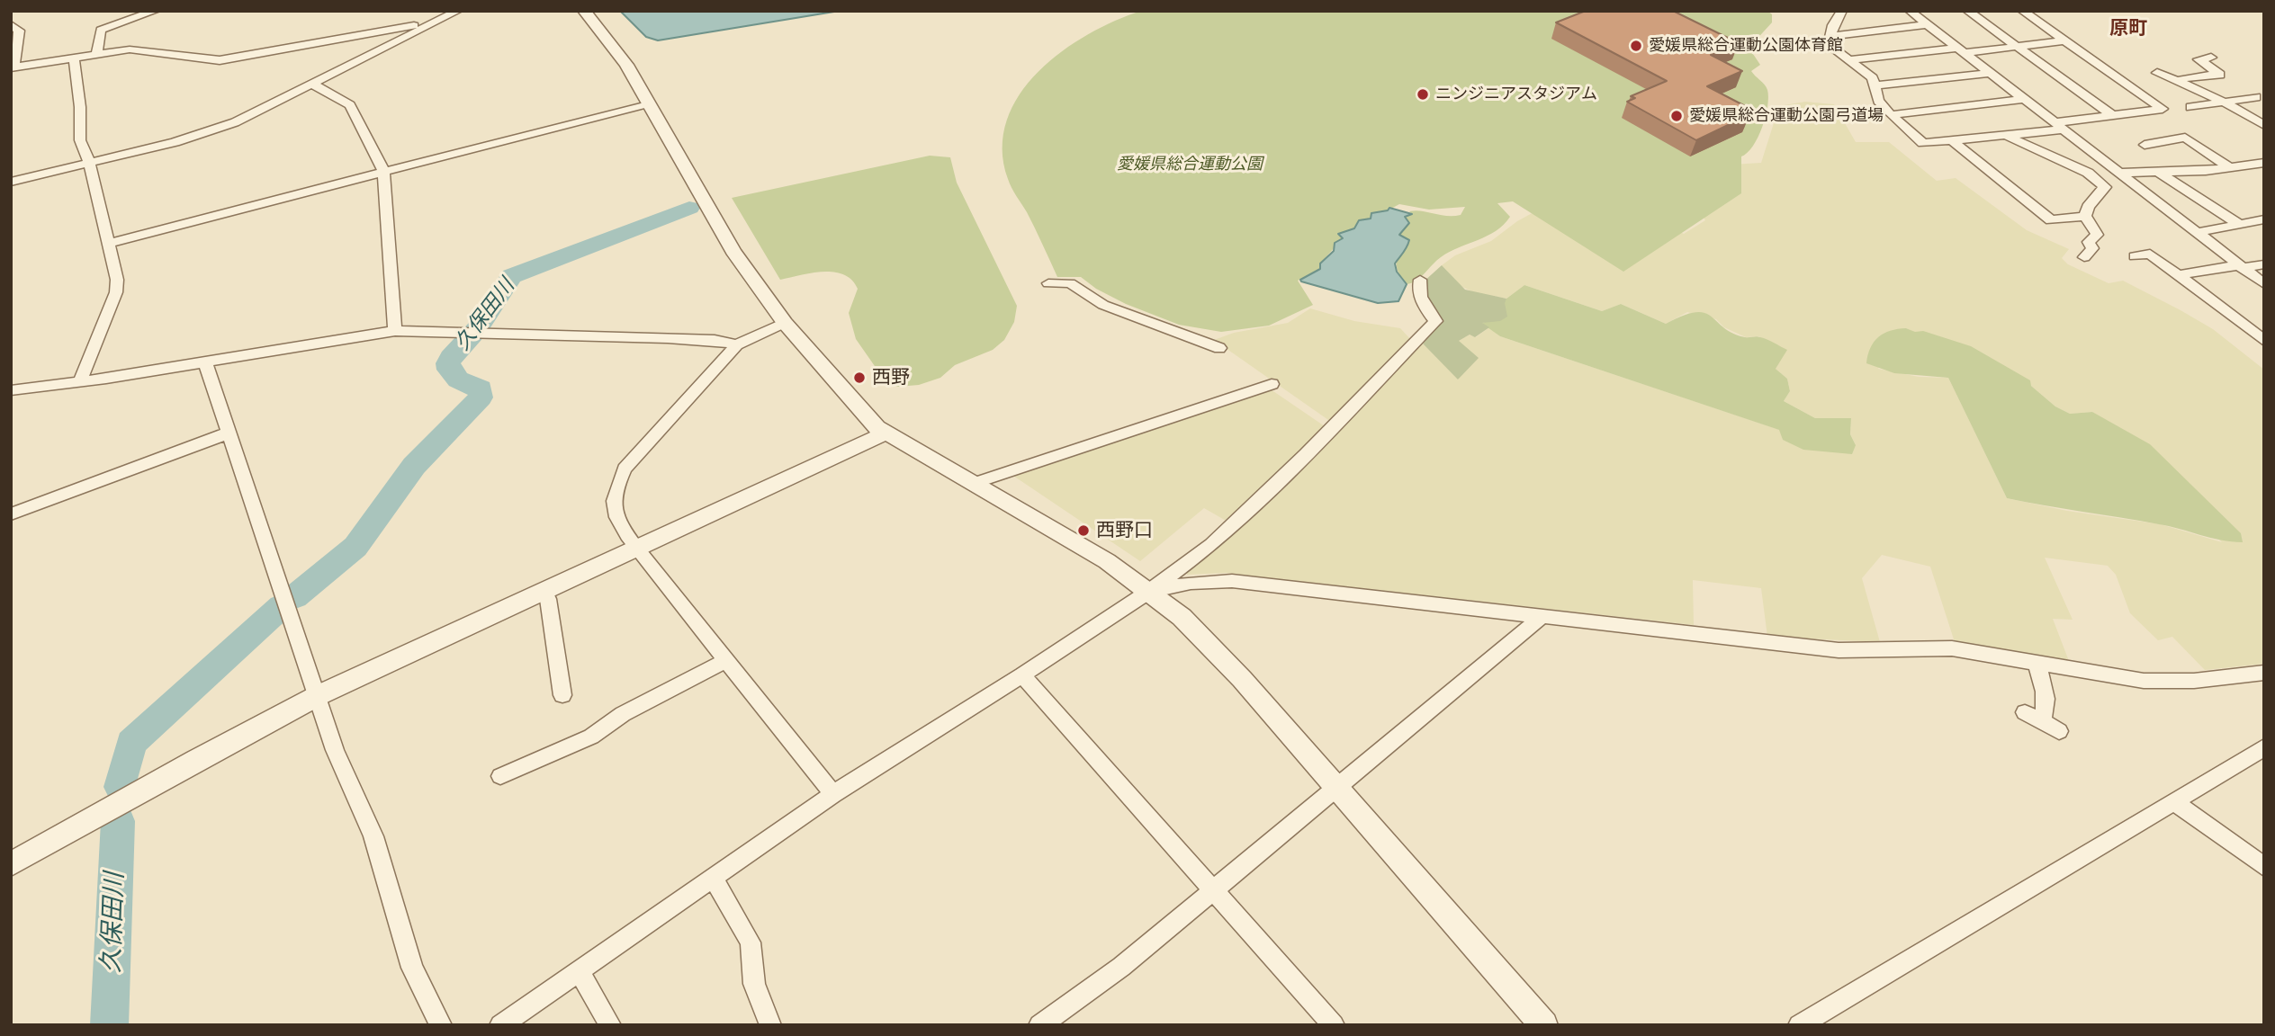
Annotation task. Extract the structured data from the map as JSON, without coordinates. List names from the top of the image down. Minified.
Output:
{"districts":["原町"],"water":["久保田川"],"parks":["愛媛県総合運動公園"],"places":["愛媛県総合運動公園体育館","ニンジニアスタジアム","愛媛県総合運動公園弓道場","西野","西野口"]}
